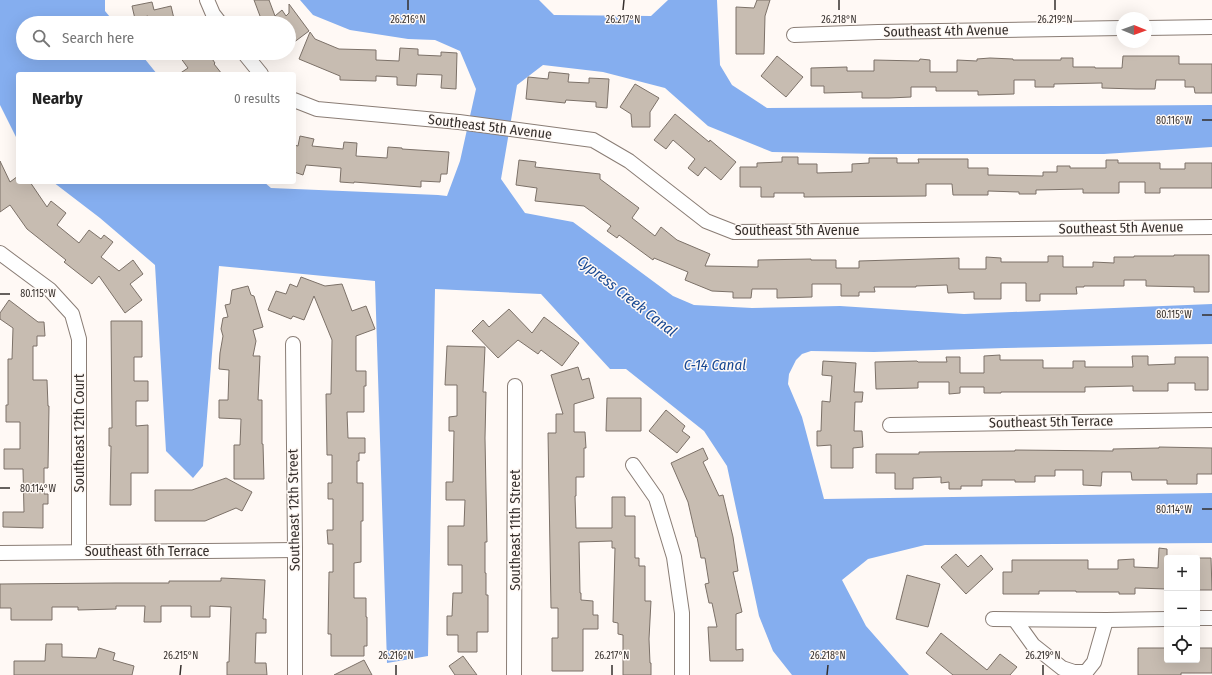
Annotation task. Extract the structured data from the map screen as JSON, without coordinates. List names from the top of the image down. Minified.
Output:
{"streets":{"street":["Southeast 4th Avenue","Southeast 5th Avenue","Southeast 5th Terrace","Southeast 12th Court","Southeast 12th Street","Southeast 11th Street","Southeast 6th Terrace"]},"crossings":[["Southeast 12th Court","Southeast 6th Terrace"],["Southeast 12th Street","Southeast 6th Terrace"]],"water":["Cypress Creek Canal","C-14 Canal"],"north":"right","page":{"search":"Search here","heading":["Nearby","0 results"],"map_buttons":["+","−"]},"coordinates":["26.216°N","26.217°N","26.218°N","26.219°N","80.116°W","80.115°W","80.114°W","26.215°N"]}
